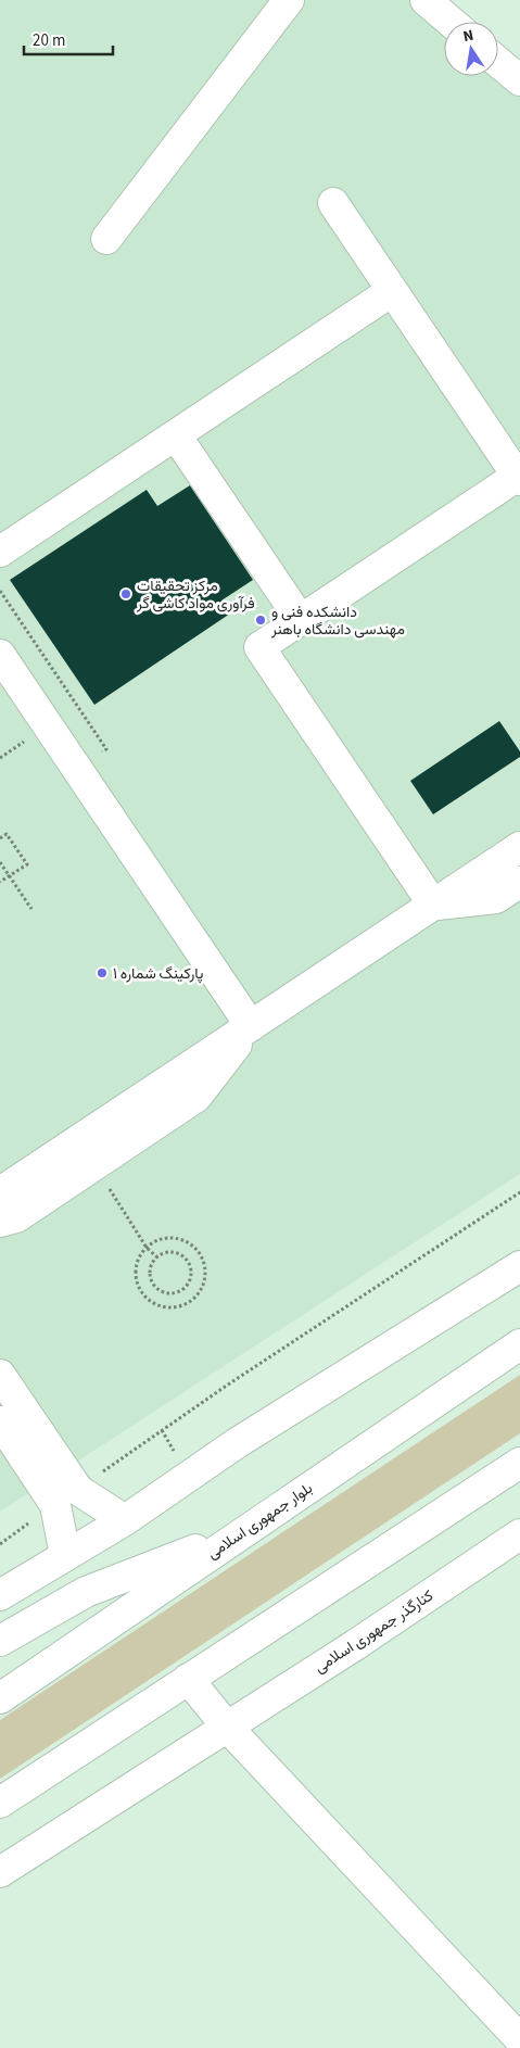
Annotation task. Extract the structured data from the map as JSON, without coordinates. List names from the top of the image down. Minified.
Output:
{"streets":{"street":["بلوار جمهوری اسلامی","کنارگذر جمهوری اسلامی"]},"places":["مرکز تحقیقات فرآوری مواد کاشی گر","دانشکده فنی و مهندسی دانشگاه باهنر","پارکینگ شماره ۱"],"scale_bar":"20 m","north":"top"}
